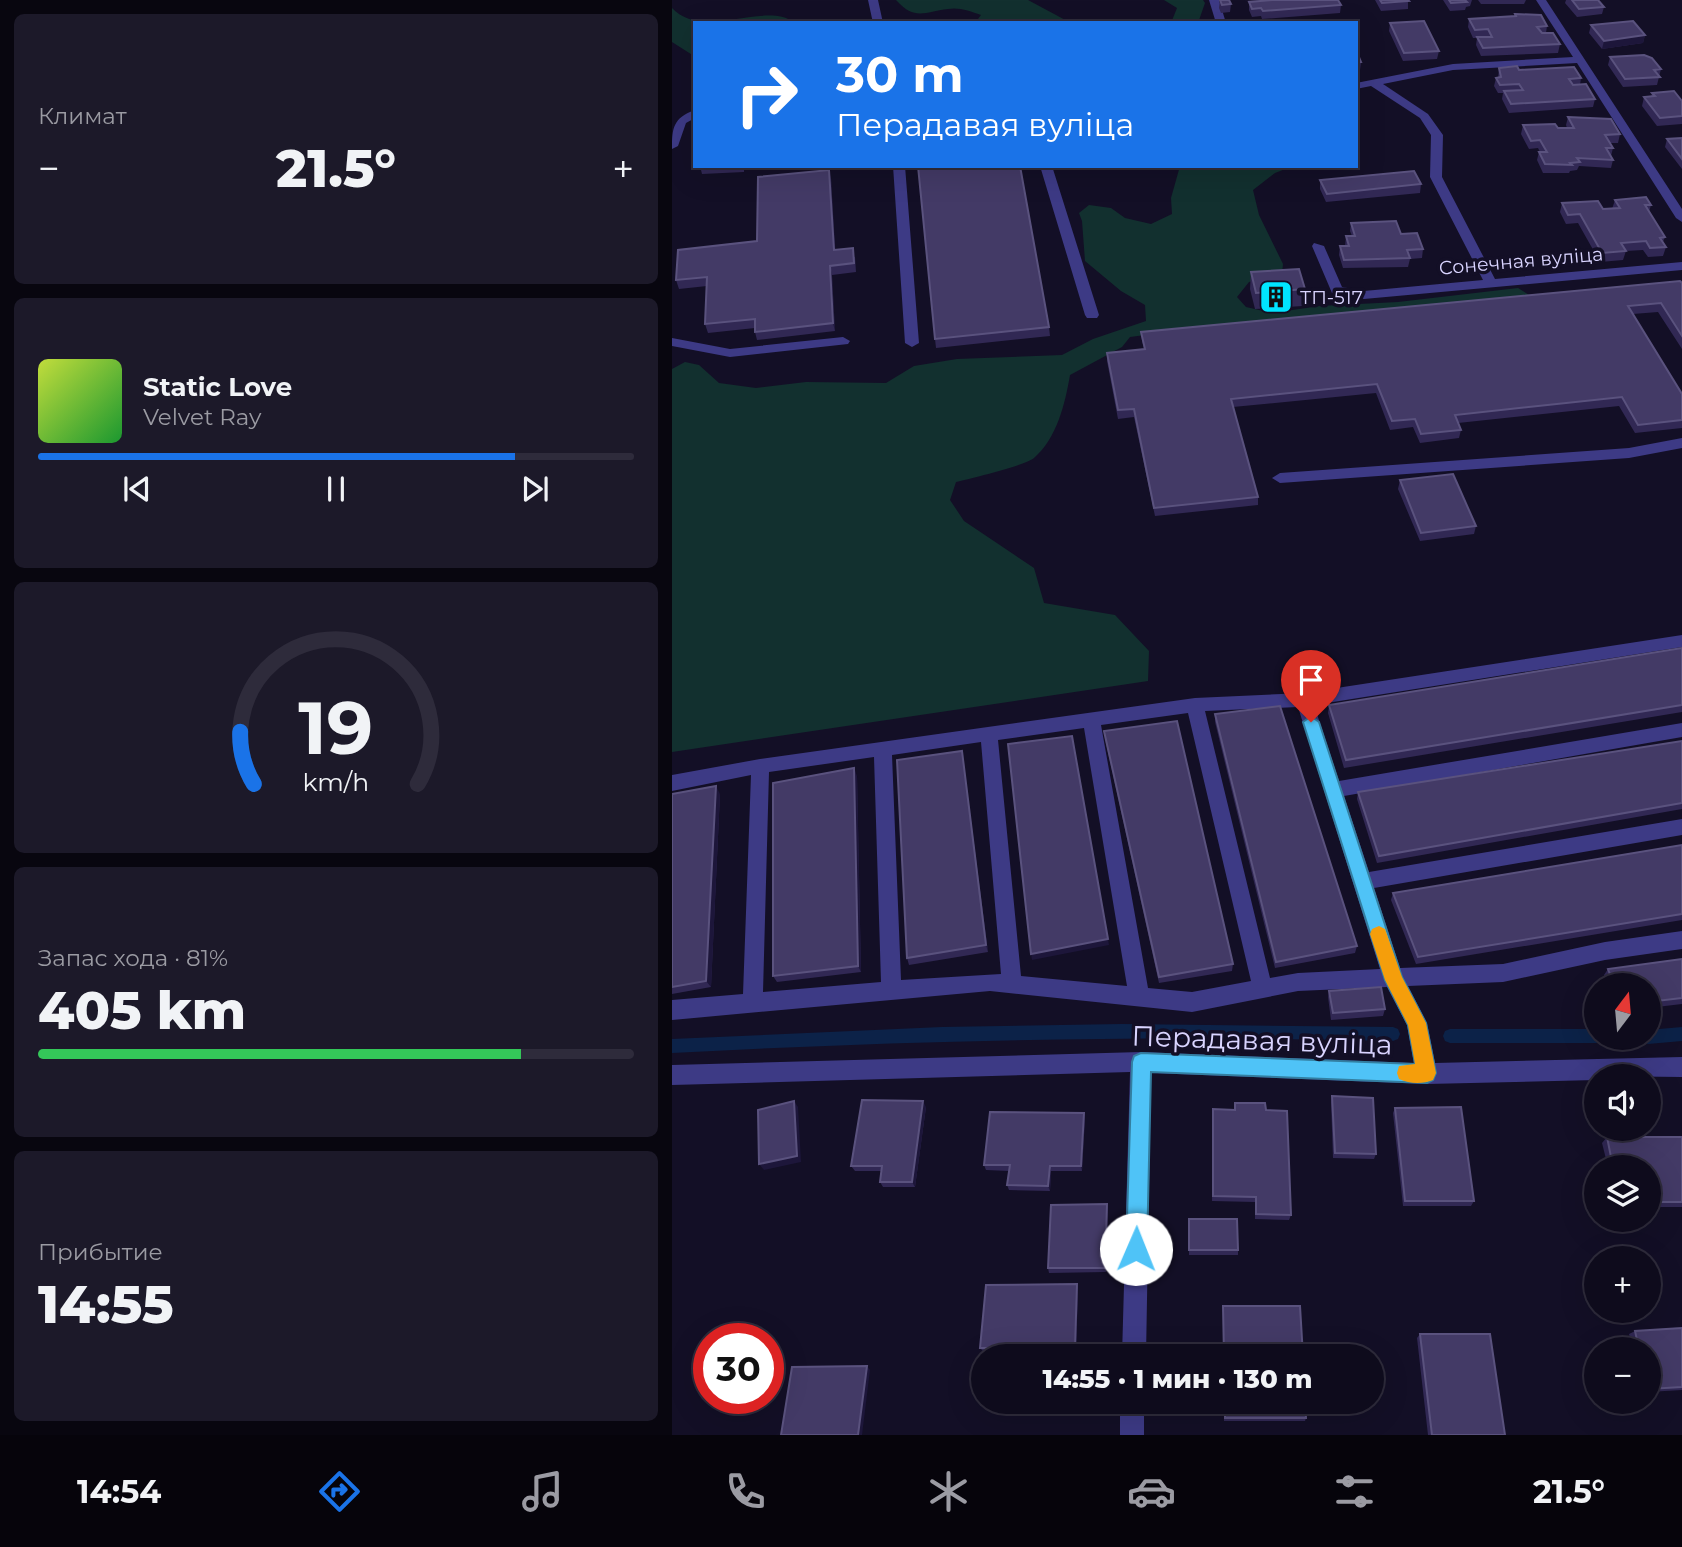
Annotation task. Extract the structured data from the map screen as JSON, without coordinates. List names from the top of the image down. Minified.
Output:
{"streets":{"street":["Сонечная вуліца","Перадавая вуліца"]},"places":{"building":["ТП-517"]},"north":"top","page":{"tile":["Климат",["Запас хода · 81%","405 km"],["Прибытие","14:55"]],"turn":["30 m","Перадавая вуліца"],"heat":["−","21.5°","+"],"song":["Static Love","Velvet Ray"],"map_buttons":["+","−"],"limit":"30","trip":"14:55 · 1 мин · 130 m","tabs":["14:54","21.5°"],"gauge":["19","km/h"]}}
